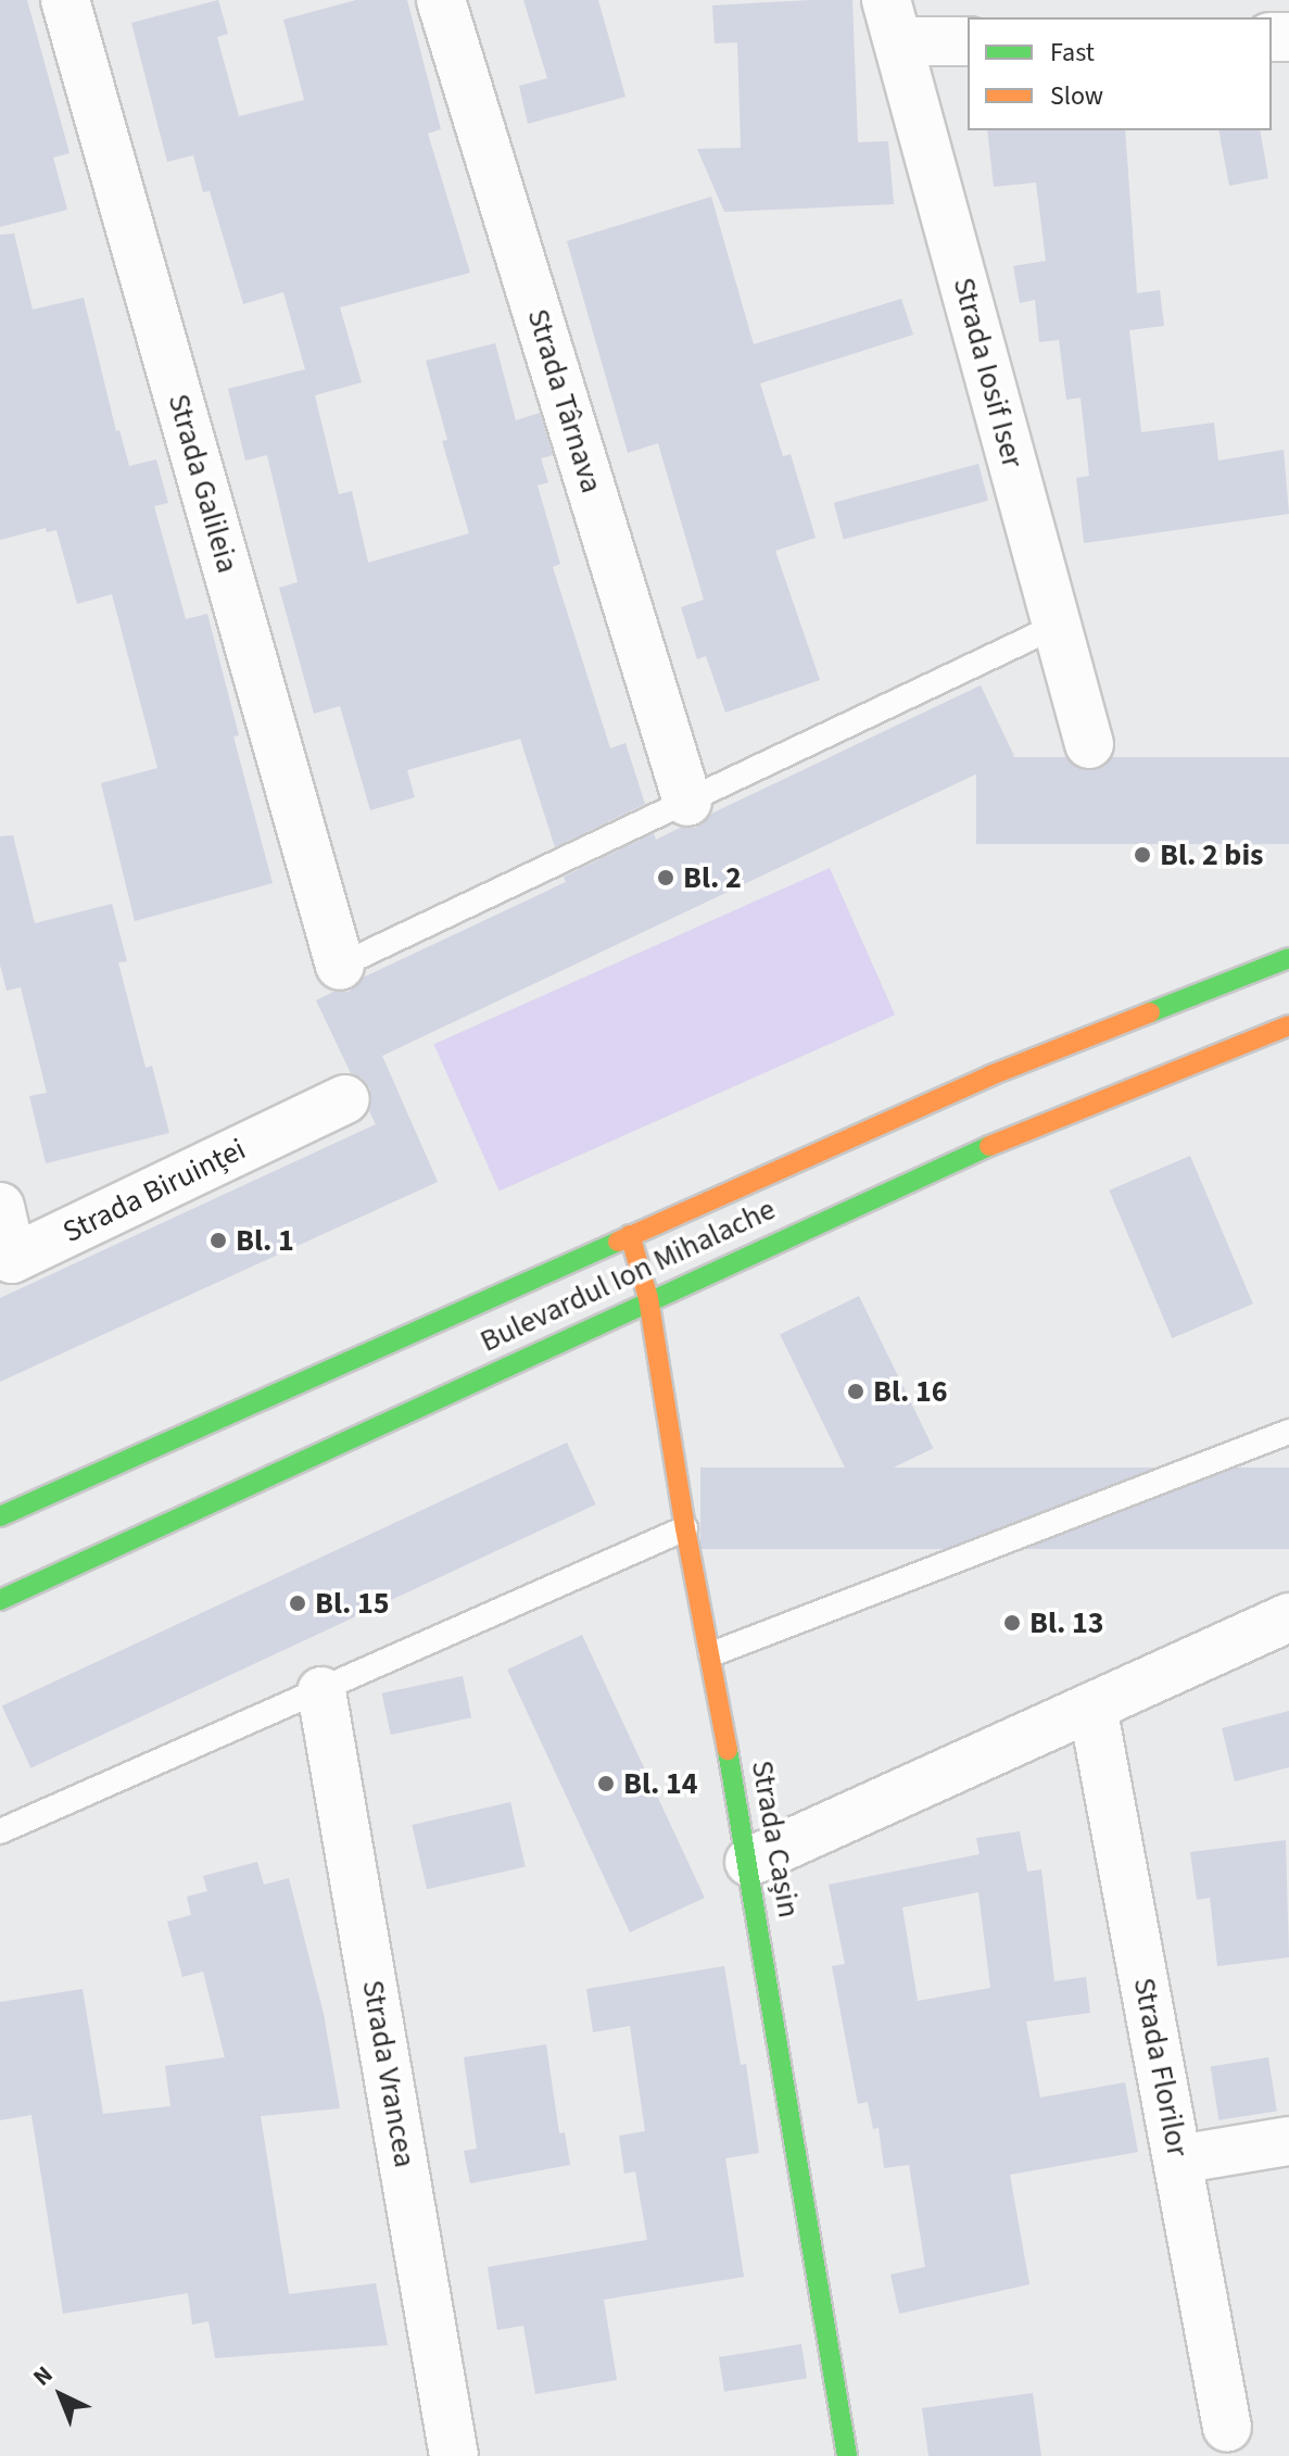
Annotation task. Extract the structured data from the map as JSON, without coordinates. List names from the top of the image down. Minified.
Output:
{"streets":{"main road":["Bulevardul Ion Mihalache","Strada Cașin"],"street":["Strada Iosif Iser","Strada Târnava","Strada Galileia","Strada Biruinței","Strada Florilor","Strada Vrancea"]},"crossings":[["Bulevardul Ion Mihalache","Strada Cașin"]],"places":["Bl. 2 bis","Bl. 2","Bl. 1","Bl. 16","Bl. 15","Bl. 13","Bl. 14"],"legend":["Fast","Slow"],"north":"top left"}
